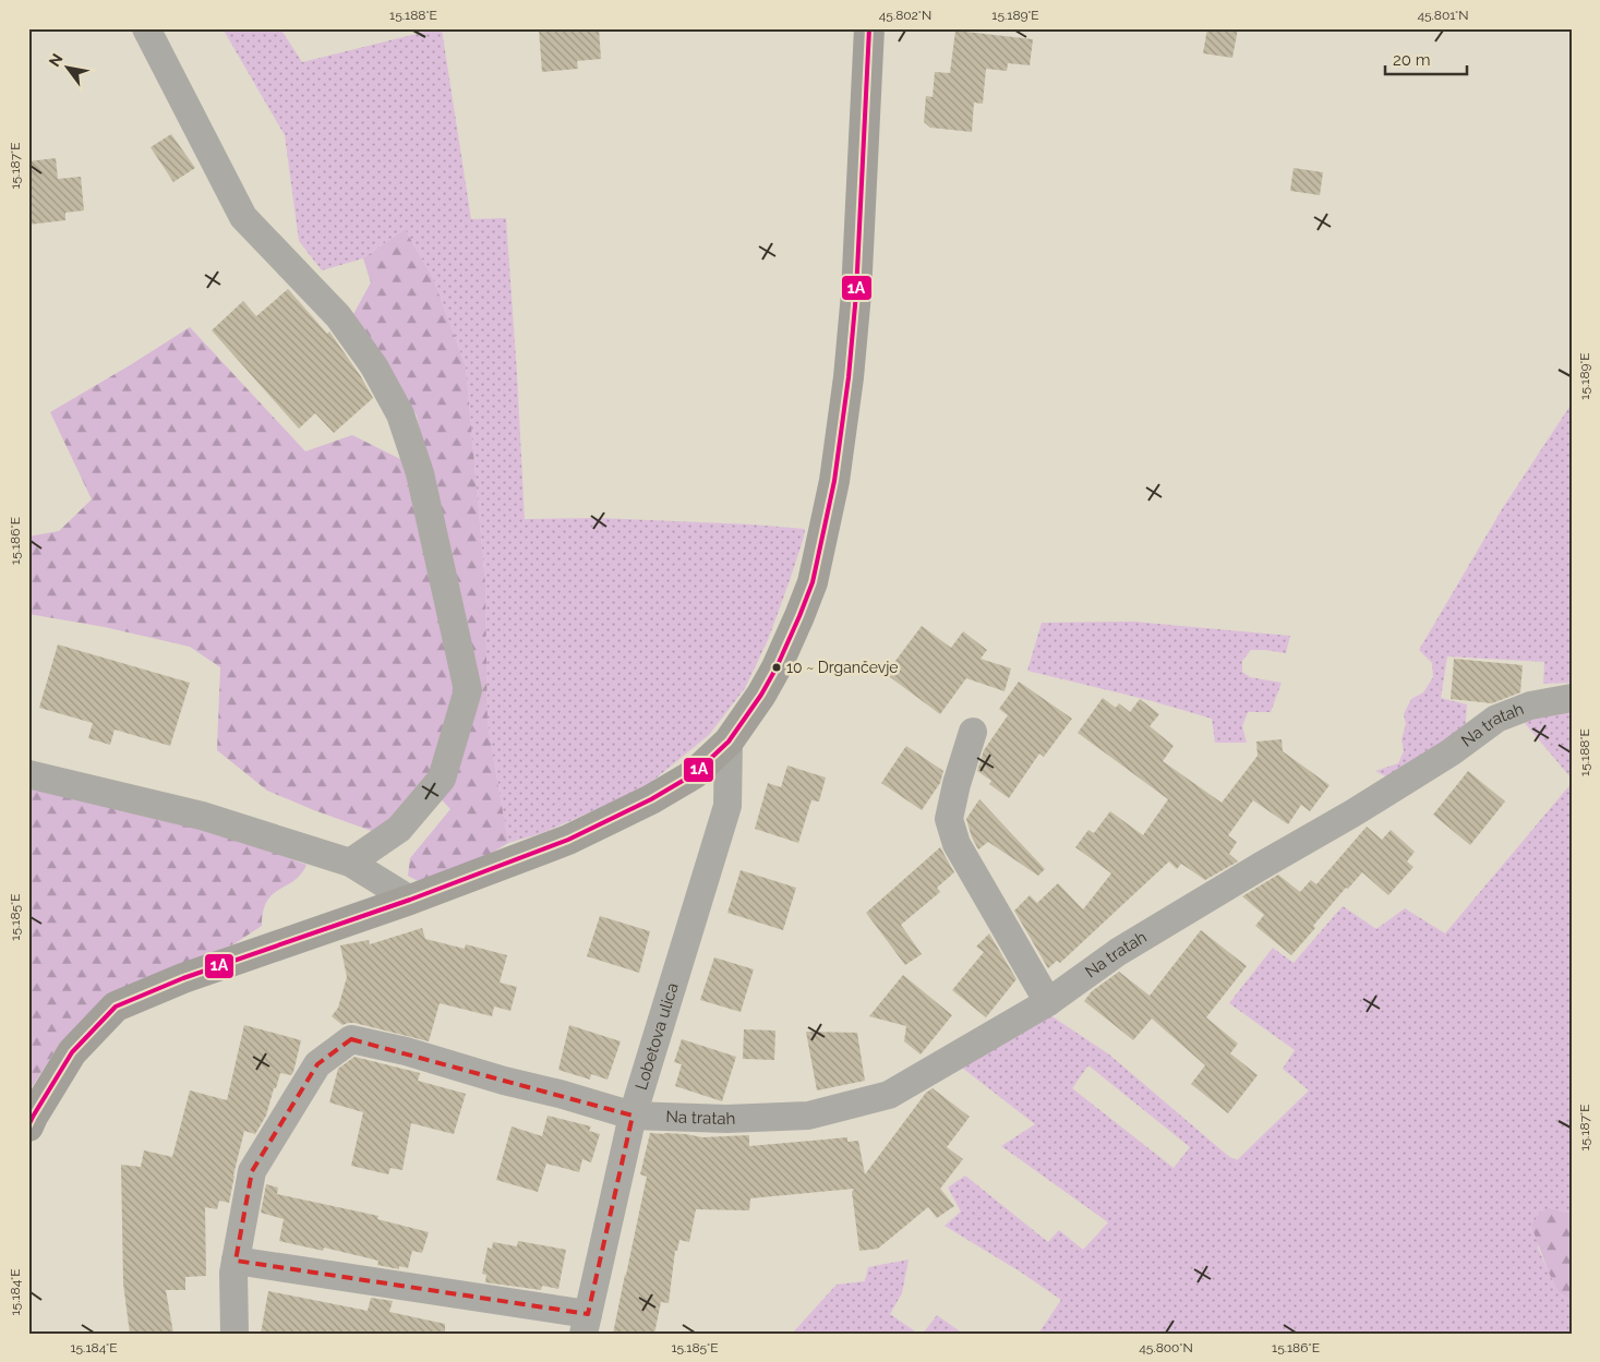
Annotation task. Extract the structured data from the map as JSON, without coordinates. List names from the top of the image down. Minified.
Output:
{"streets":{"street":["Na tratah","Lobetova ulica"]},"crossings":[["Na tratah","Lobetova ulica"]],"places":["10 ~ Drgančevje"],"lines":["transit line 1A"],"scale_bar":"20 m","north":"top left","coordinates":["15.188°E","45.802°N","15.189°E","45.801°N","15.187°E","15.186°E","15.185°E","15.184°E","45.800°N"]}
